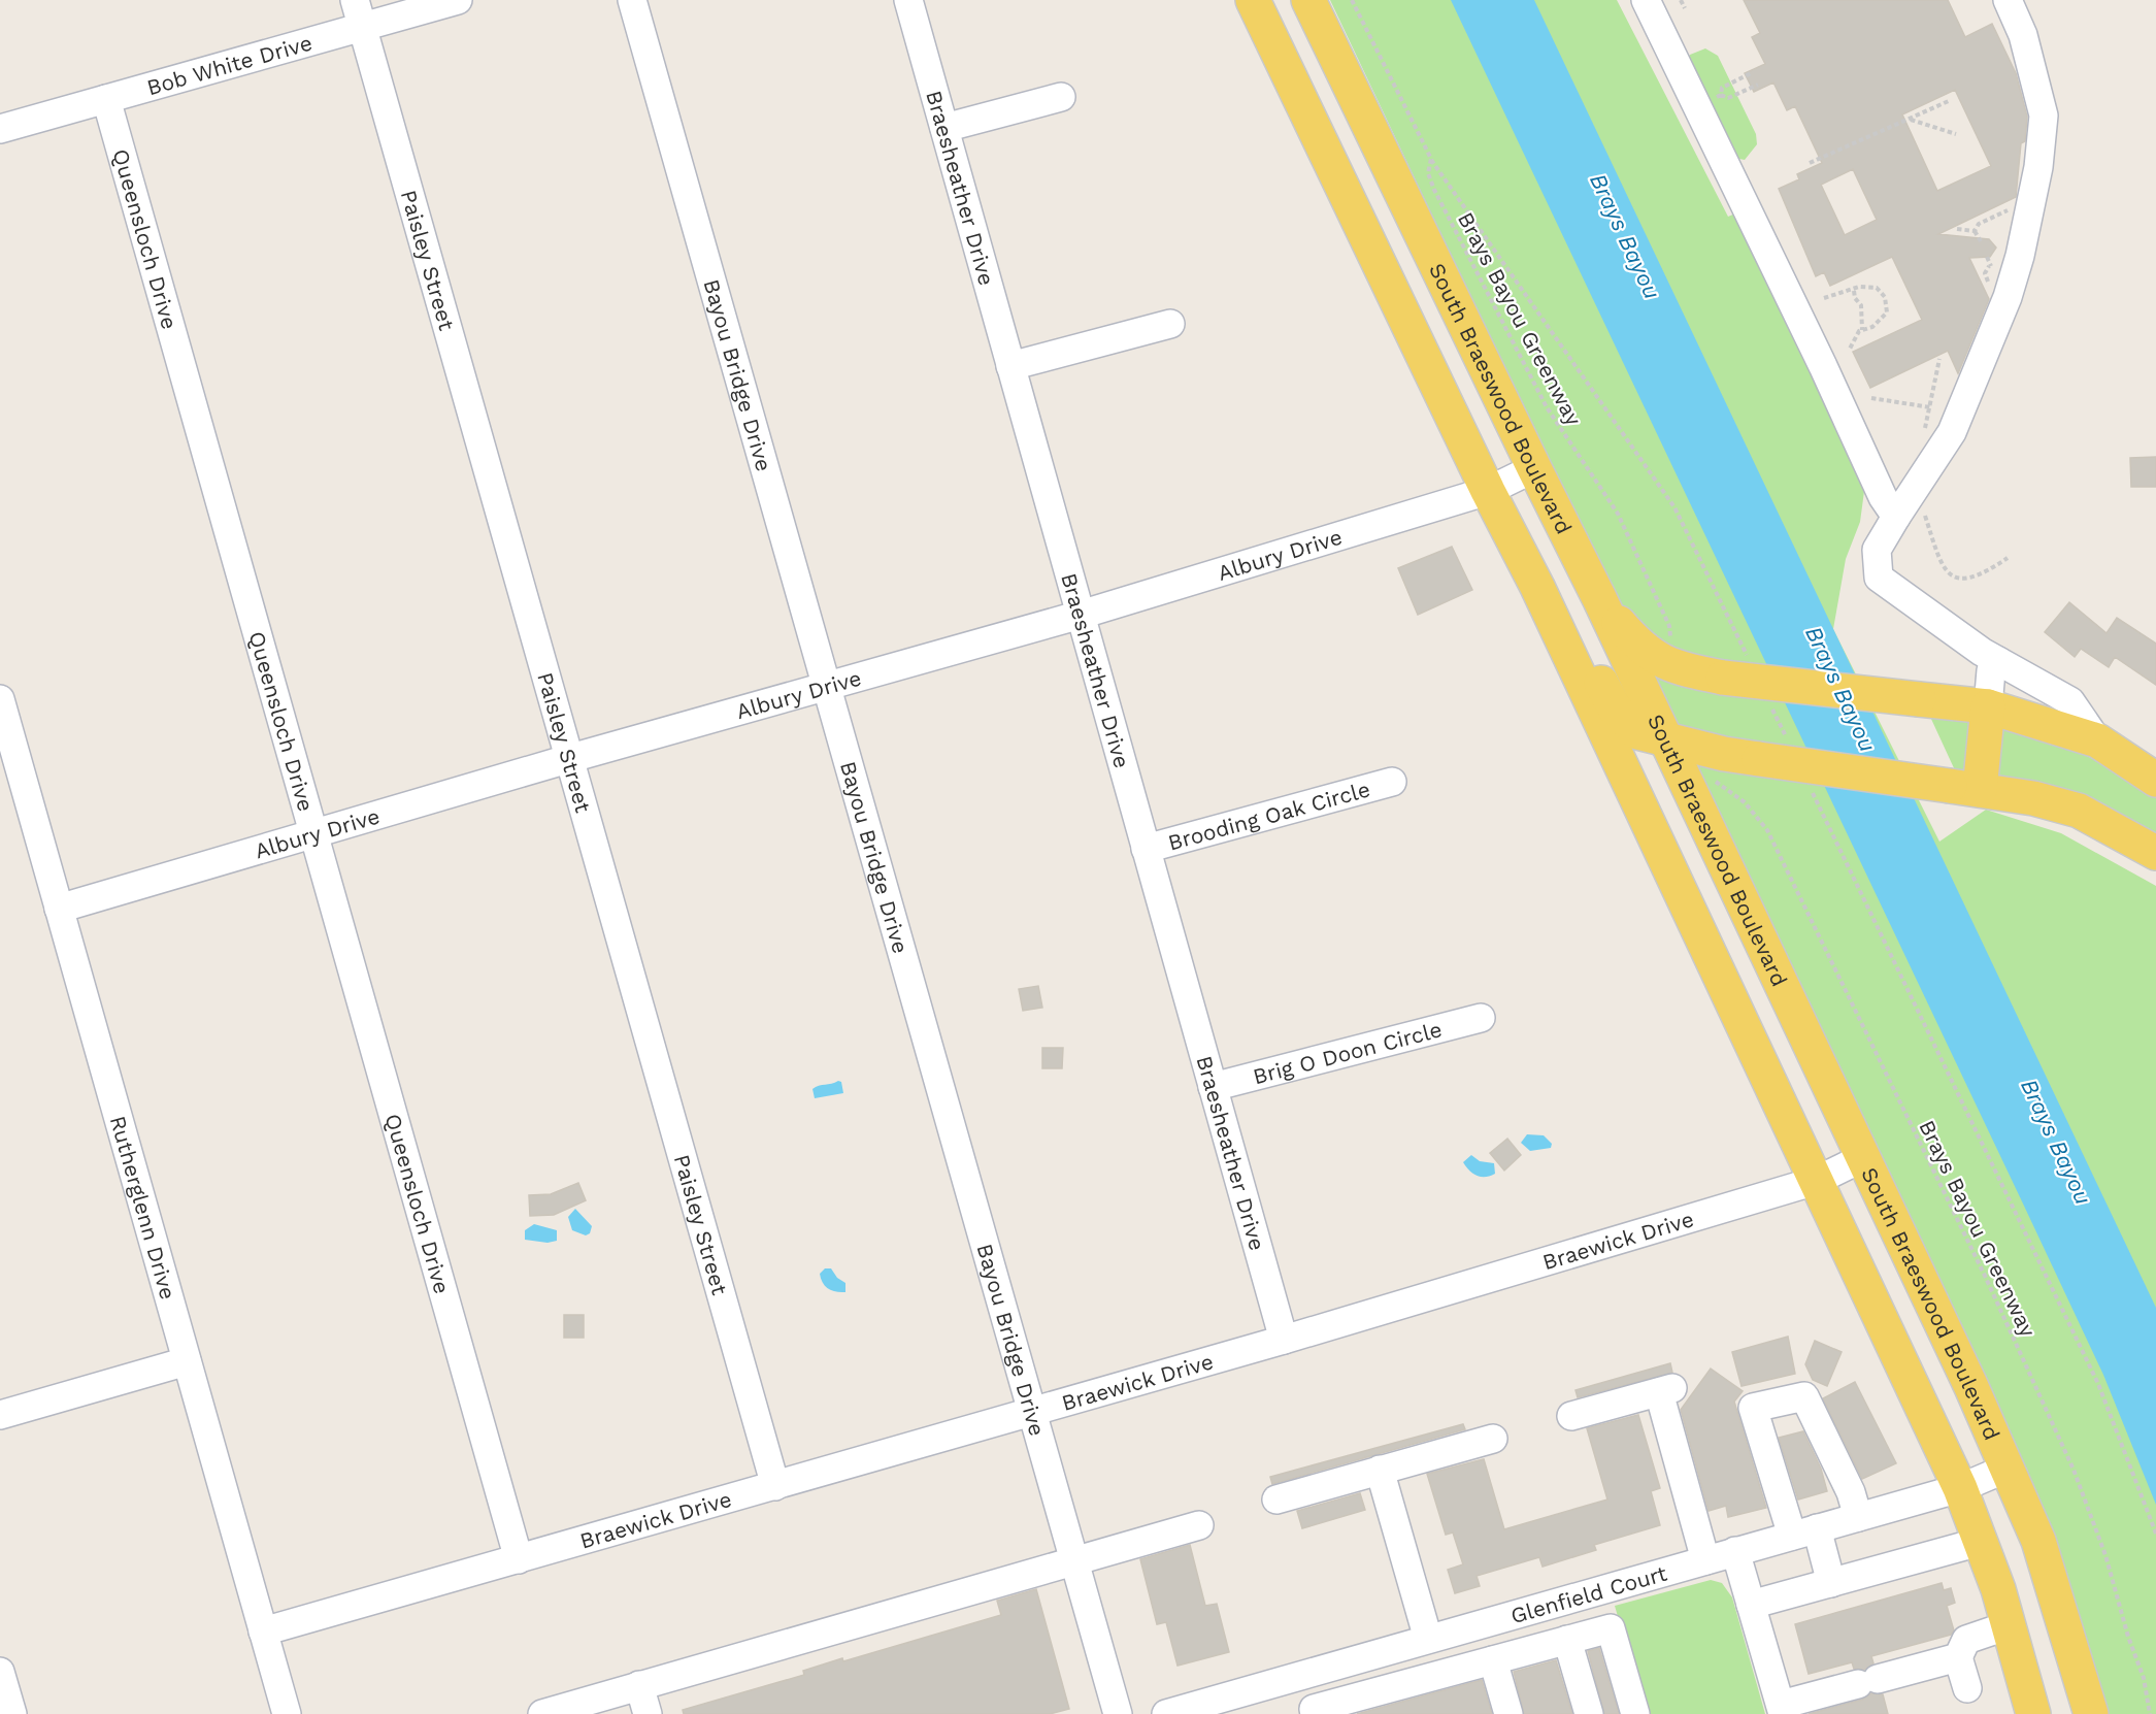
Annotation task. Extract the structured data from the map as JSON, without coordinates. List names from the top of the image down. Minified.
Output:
{"streets":{"main road":["South Braeswood Boulevard"],"street":["Bob White Drive","Braesheather Drive","Queensloch Drive","Paisley Street","Bayou Bridge Drive","Albury Drive","Brooding Oak Circle","Brig O Doon Circle","Rutherglenn Drive","Braewick Drive","Glenfield Court"],"path":["Brays Bayou Greenway"]},"crossings":[["Bob White Drive","Queensloch Drive"],["Bob White Drive","Paisley Street"],["Braesheather Drive","Albury Drive"],["Braesheather Drive","Brooding Oak Circle"],["Braesheather Drive","Brig O Doon Circle"],["Braesheather Drive","Braewick Drive"],["Queensloch Drive","Albury Drive"],["Queensloch Drive","Braewick Drive"],["Paisley Street","Albury Drive"],["Paisley Street","Braewick Drive"],["Bayou Bridge Drive","Albury Drive"],["Bayou Bridge Drive","Braewick Drive"],["South Braeswood Boulevard","Albury Drive"],["South Braeswood Boulevard","Braewick Drive"],["South Braeswood Boulevard","Glenfield Court"],["Albury Drive","Rutherglenn Drive"],["Rutherglenn Drive","Braewick Drive"]],"water":["Brays Bayou"]}
